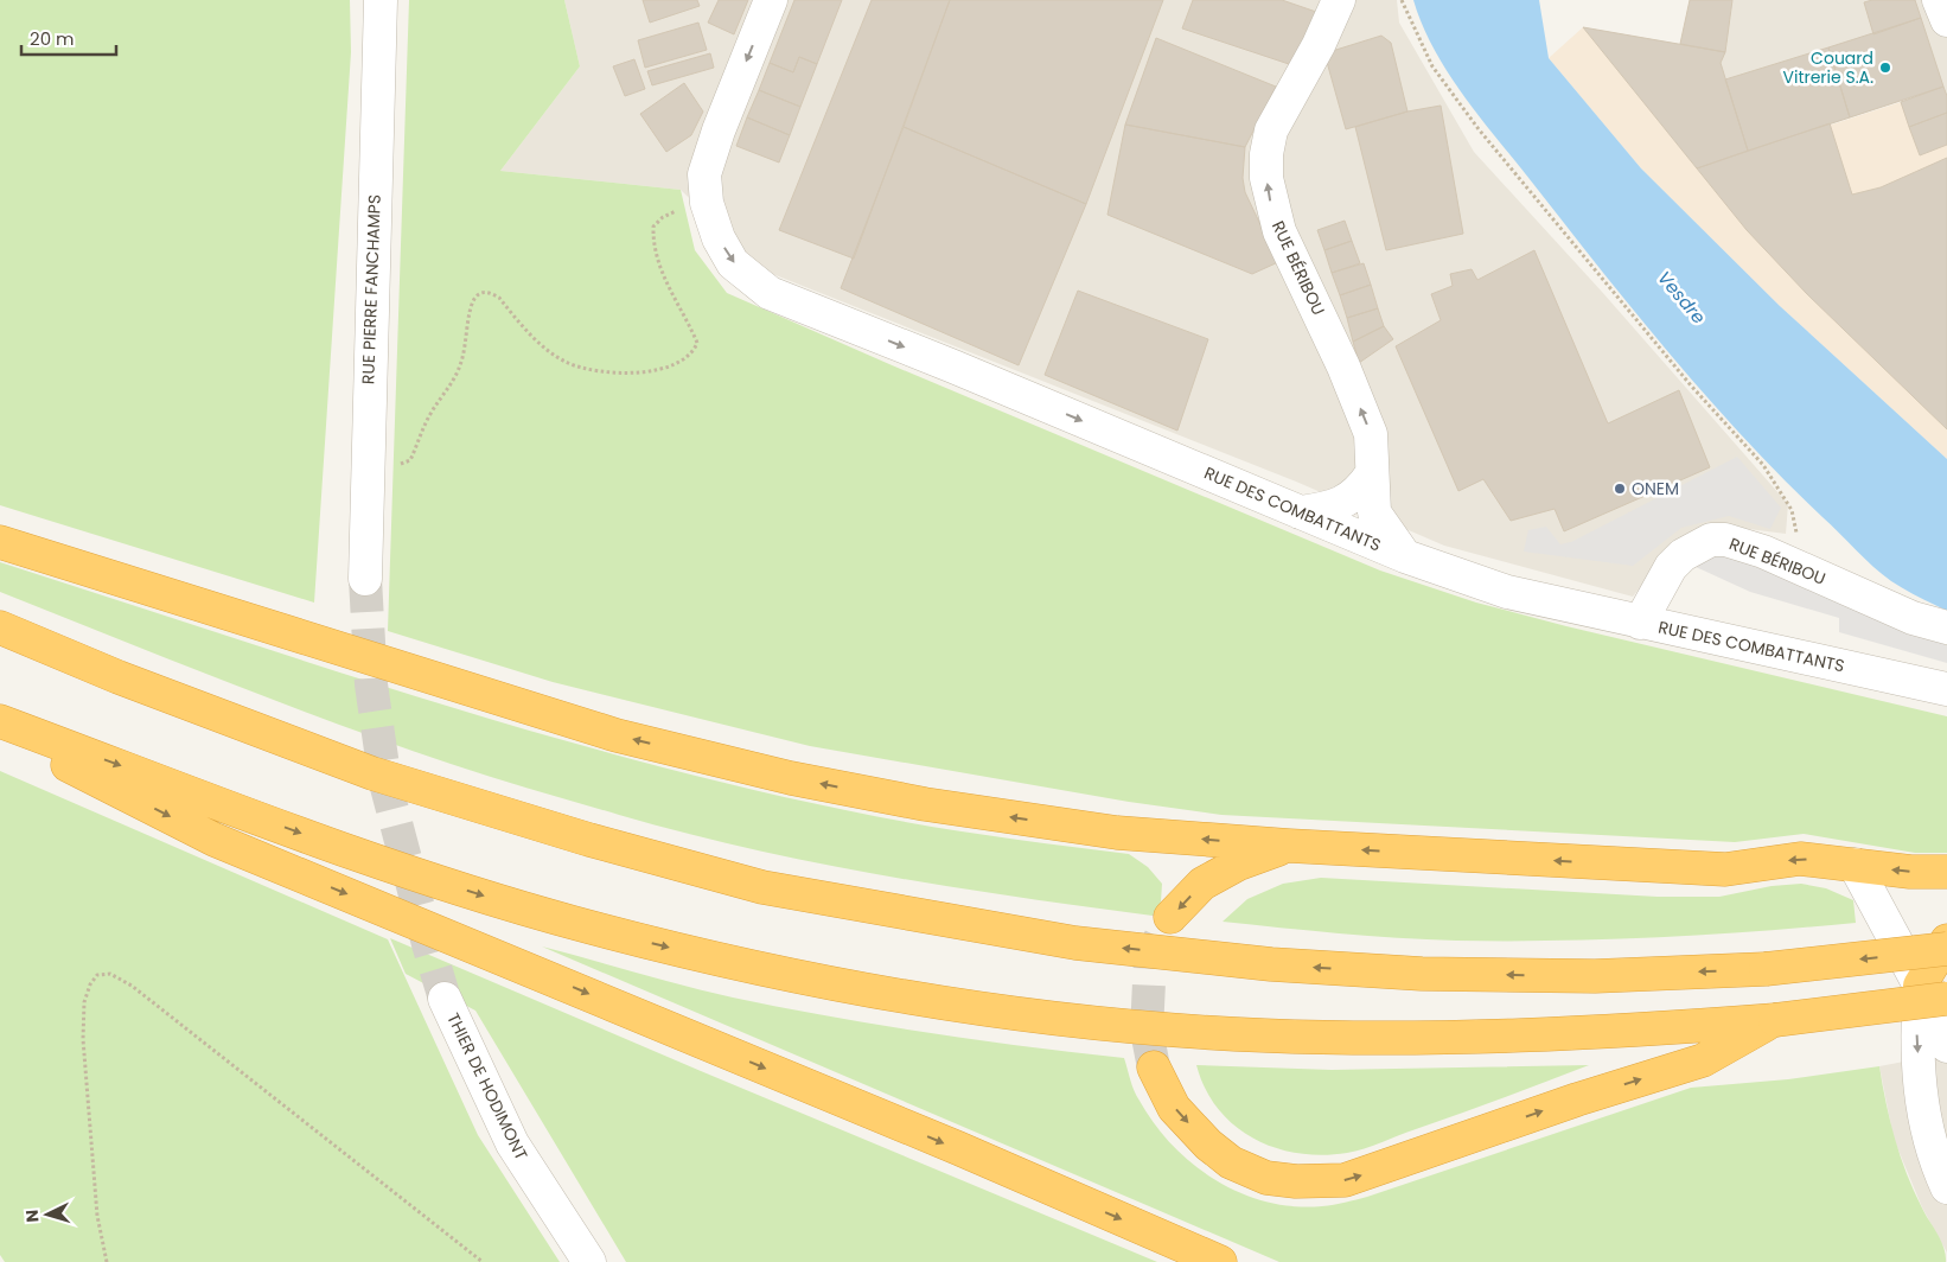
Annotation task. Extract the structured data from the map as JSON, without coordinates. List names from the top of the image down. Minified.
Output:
{"streets":{"street":["RUE BÉRIBOU","RUE PIERRE FANCHAMPS","RUE DES COMBATTANTS","THIER DE HODIMONT"]},"crossings":[["RUE BÉRIBOU","RUE DES COMBATTANTS"]],"one_way":["RUE BÉRIBOU","RUE DES COMBATTANTS"],"water":["Vesdre"],"places":["Couard Vitrerie S.A.","ONEM"],"scale_bar":"20 m","north":"left"}
